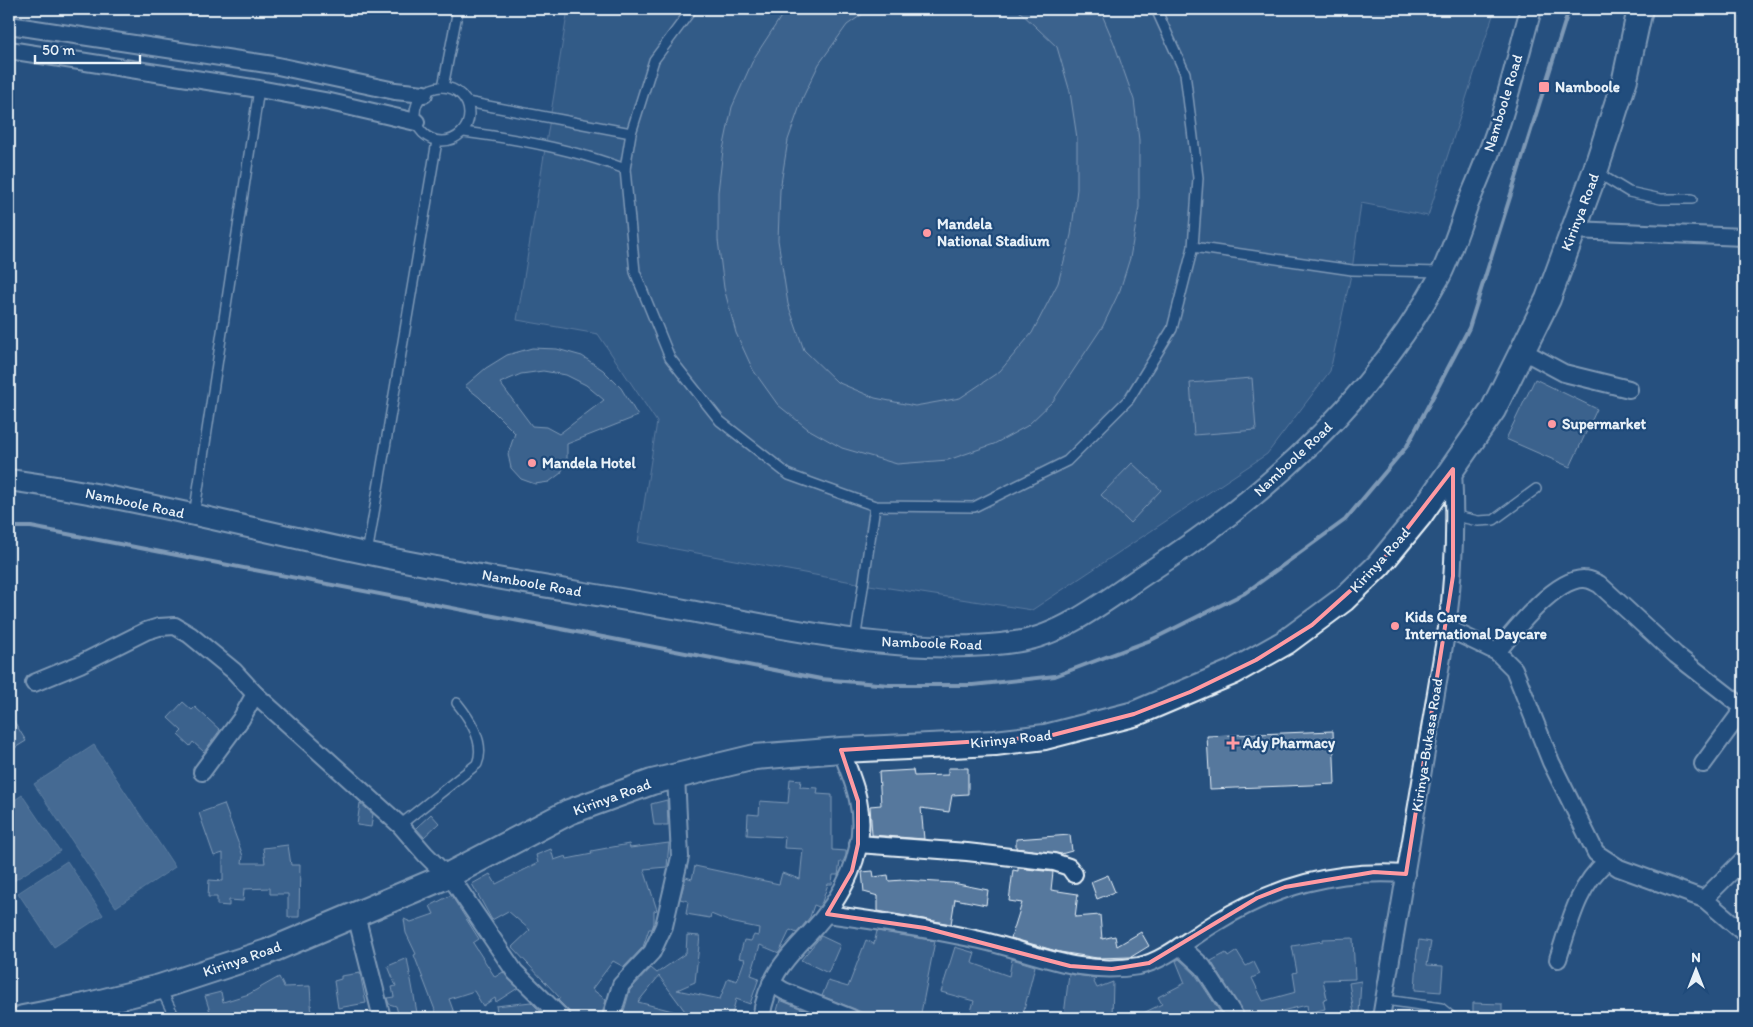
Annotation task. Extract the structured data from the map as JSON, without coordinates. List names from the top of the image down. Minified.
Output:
{"streets":{"main road":["Kirinya Road"],"street":["Namboole Road","Kirinya-Bukasa Road"]},"crossings":[["Kirinya Road","Kirinya-Bukasa Road"]],"places":{"transit":["Namboole"],"other":["Mandela National Stadium","Supermarket","Mandela Hotel","Kids Care International Daycare"],"health":["Ady Pharmacy"]},"scale_bar":"50 m","north":"top"}
